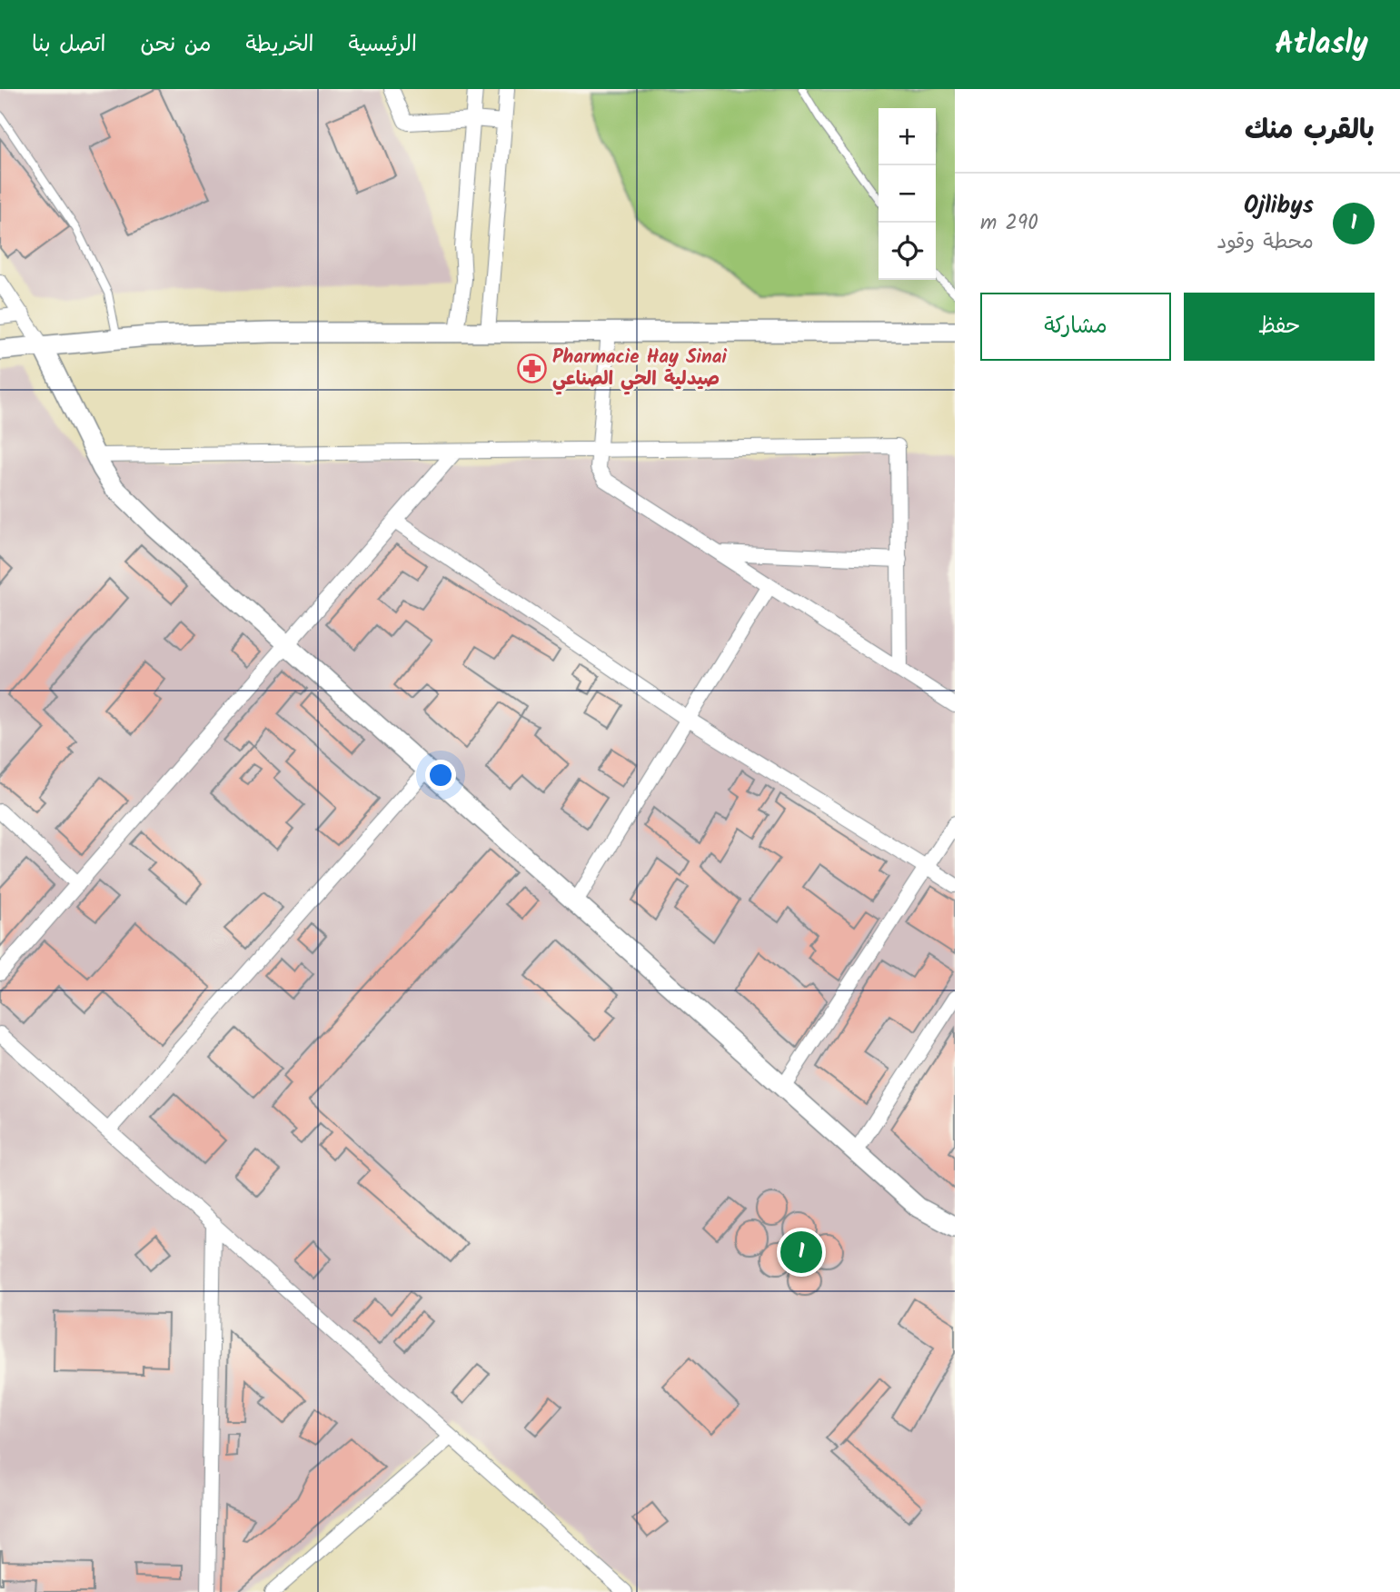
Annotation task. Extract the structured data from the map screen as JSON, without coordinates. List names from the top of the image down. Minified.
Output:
{"places":{"pharmacy":["Pharmacie Hay Sinai صيدلية الحي الصناعي"]},"page":{"header":"Atlasly","nav":["الرئيسية","الخريطة","من نحن","اتصل بنا"],"heading":"بالقرب منك","map_buttons":["+","−"],"list":[{"mark":"1","name":"Ojlibys","note":"محطة وقود","value":"290 m"}],"buttons":["حفظ","مشاركة"],"pins":"1"}}
